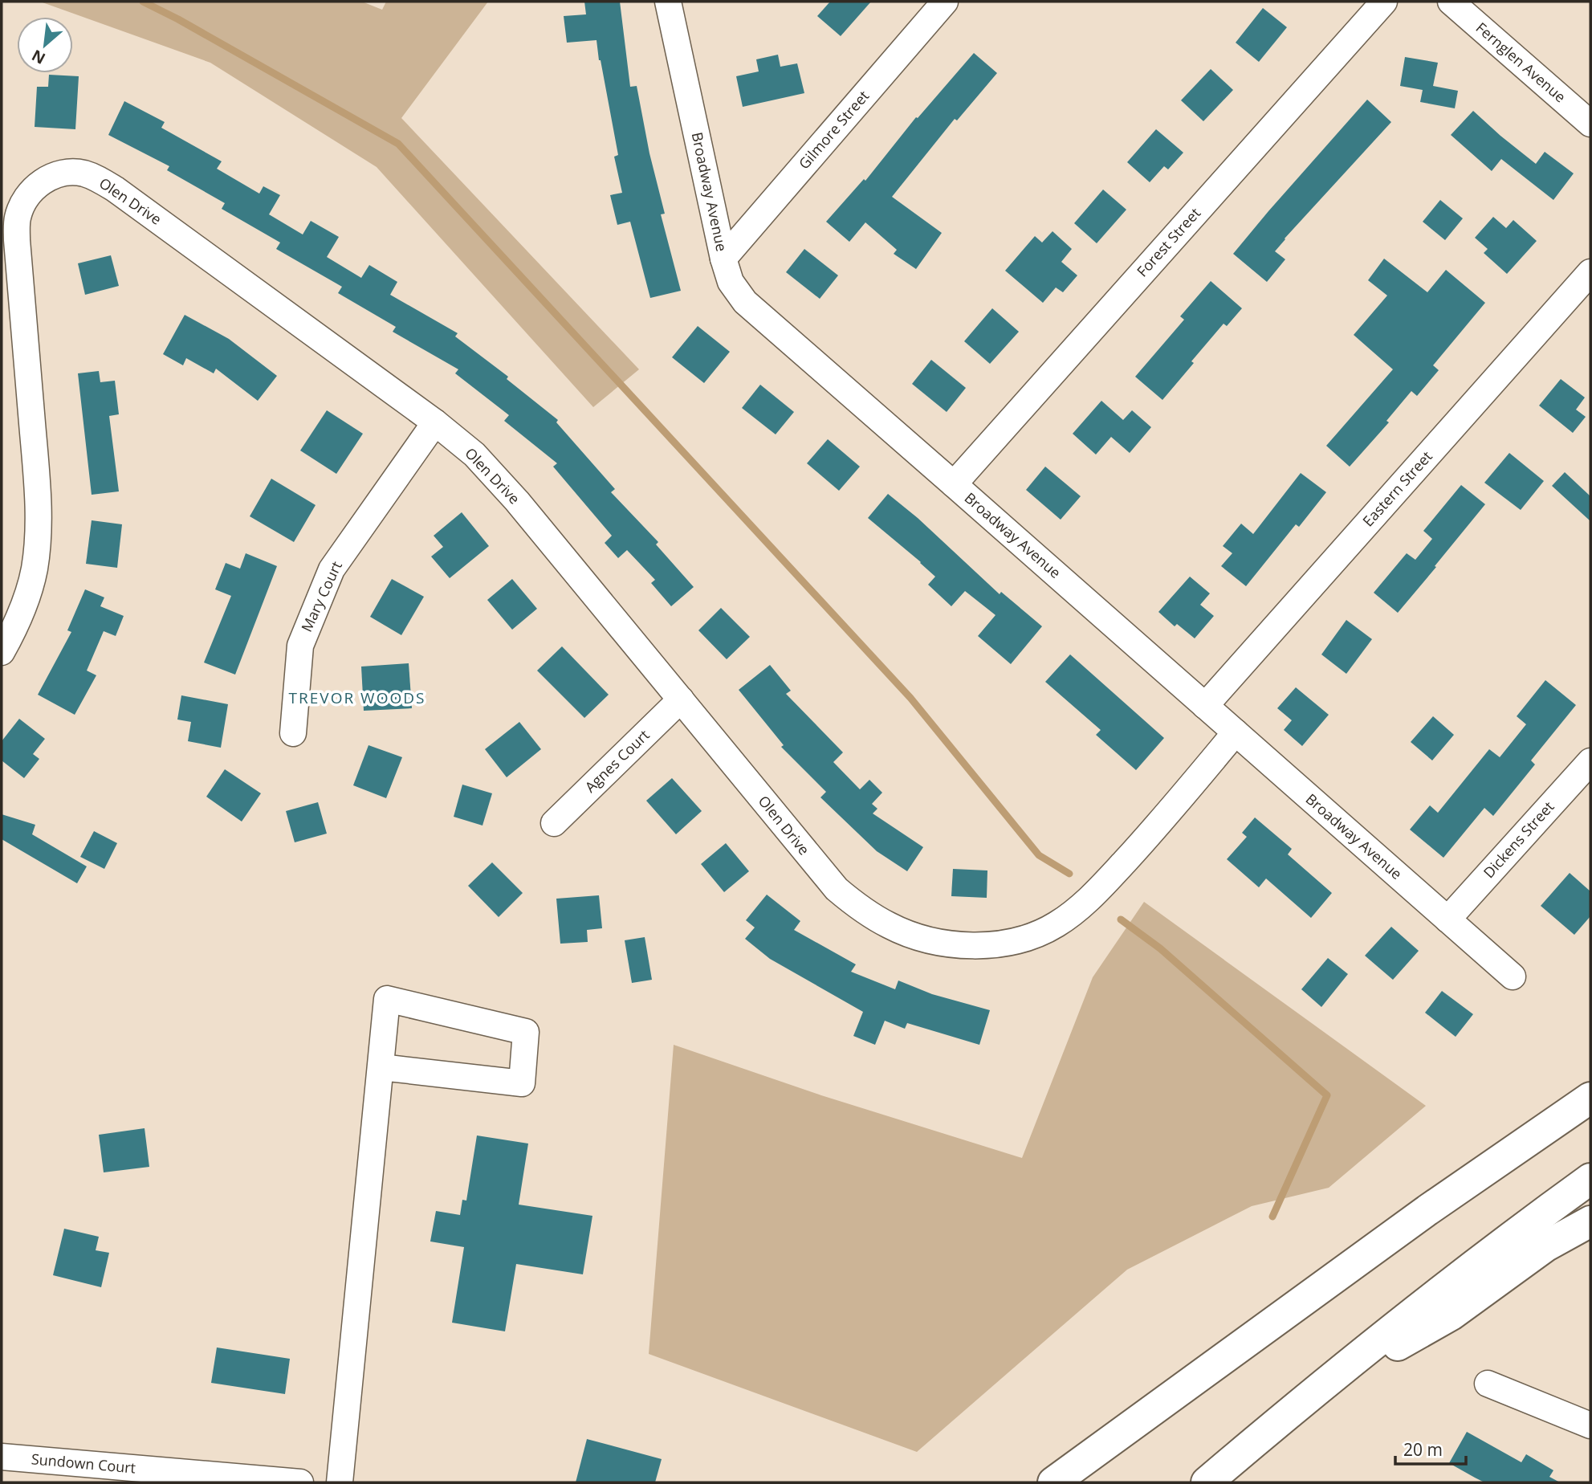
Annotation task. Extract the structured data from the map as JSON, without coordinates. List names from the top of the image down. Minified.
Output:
{"streets":{"street":["Fernglen Avenue","Gilmore Street","Broadway Avenue","Olen Drive","Forest Street","Eastern Street","Mary Court","Agnes Court","Dickens Street","Sundown Court"]},"crossings":[["Gilmore Street","Broadway Avenue"],["Broadway Avenue","Olen Drive"],["Broadway Avenue","Forest Street"],["Broadway Avenue","Eastern Street"],["Broadway Avenue","Dickens Street"],["Olen Drive","Mary Court"],["Olen Drive","Agnes Court"]],"districts":["TREVOR WOODS"],"scale_bar":"20 m","north":"bottom left"}
